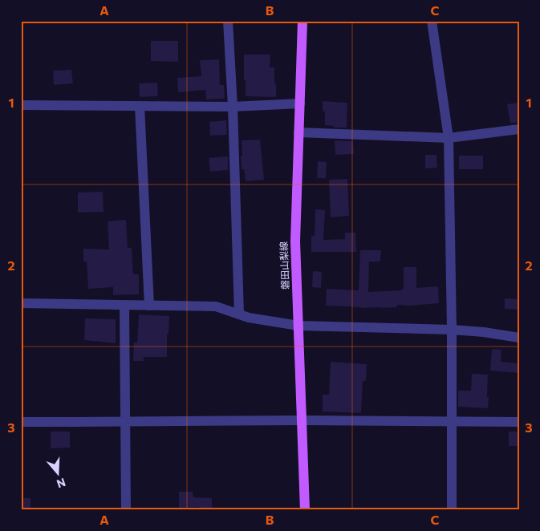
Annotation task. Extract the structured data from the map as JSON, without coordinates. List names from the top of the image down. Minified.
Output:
{"streets":{"main road":["磐田山梨線"]},"north":"bottom","grid":{"columns":["A","B","C"],"rows":["1","2","3"]}}
